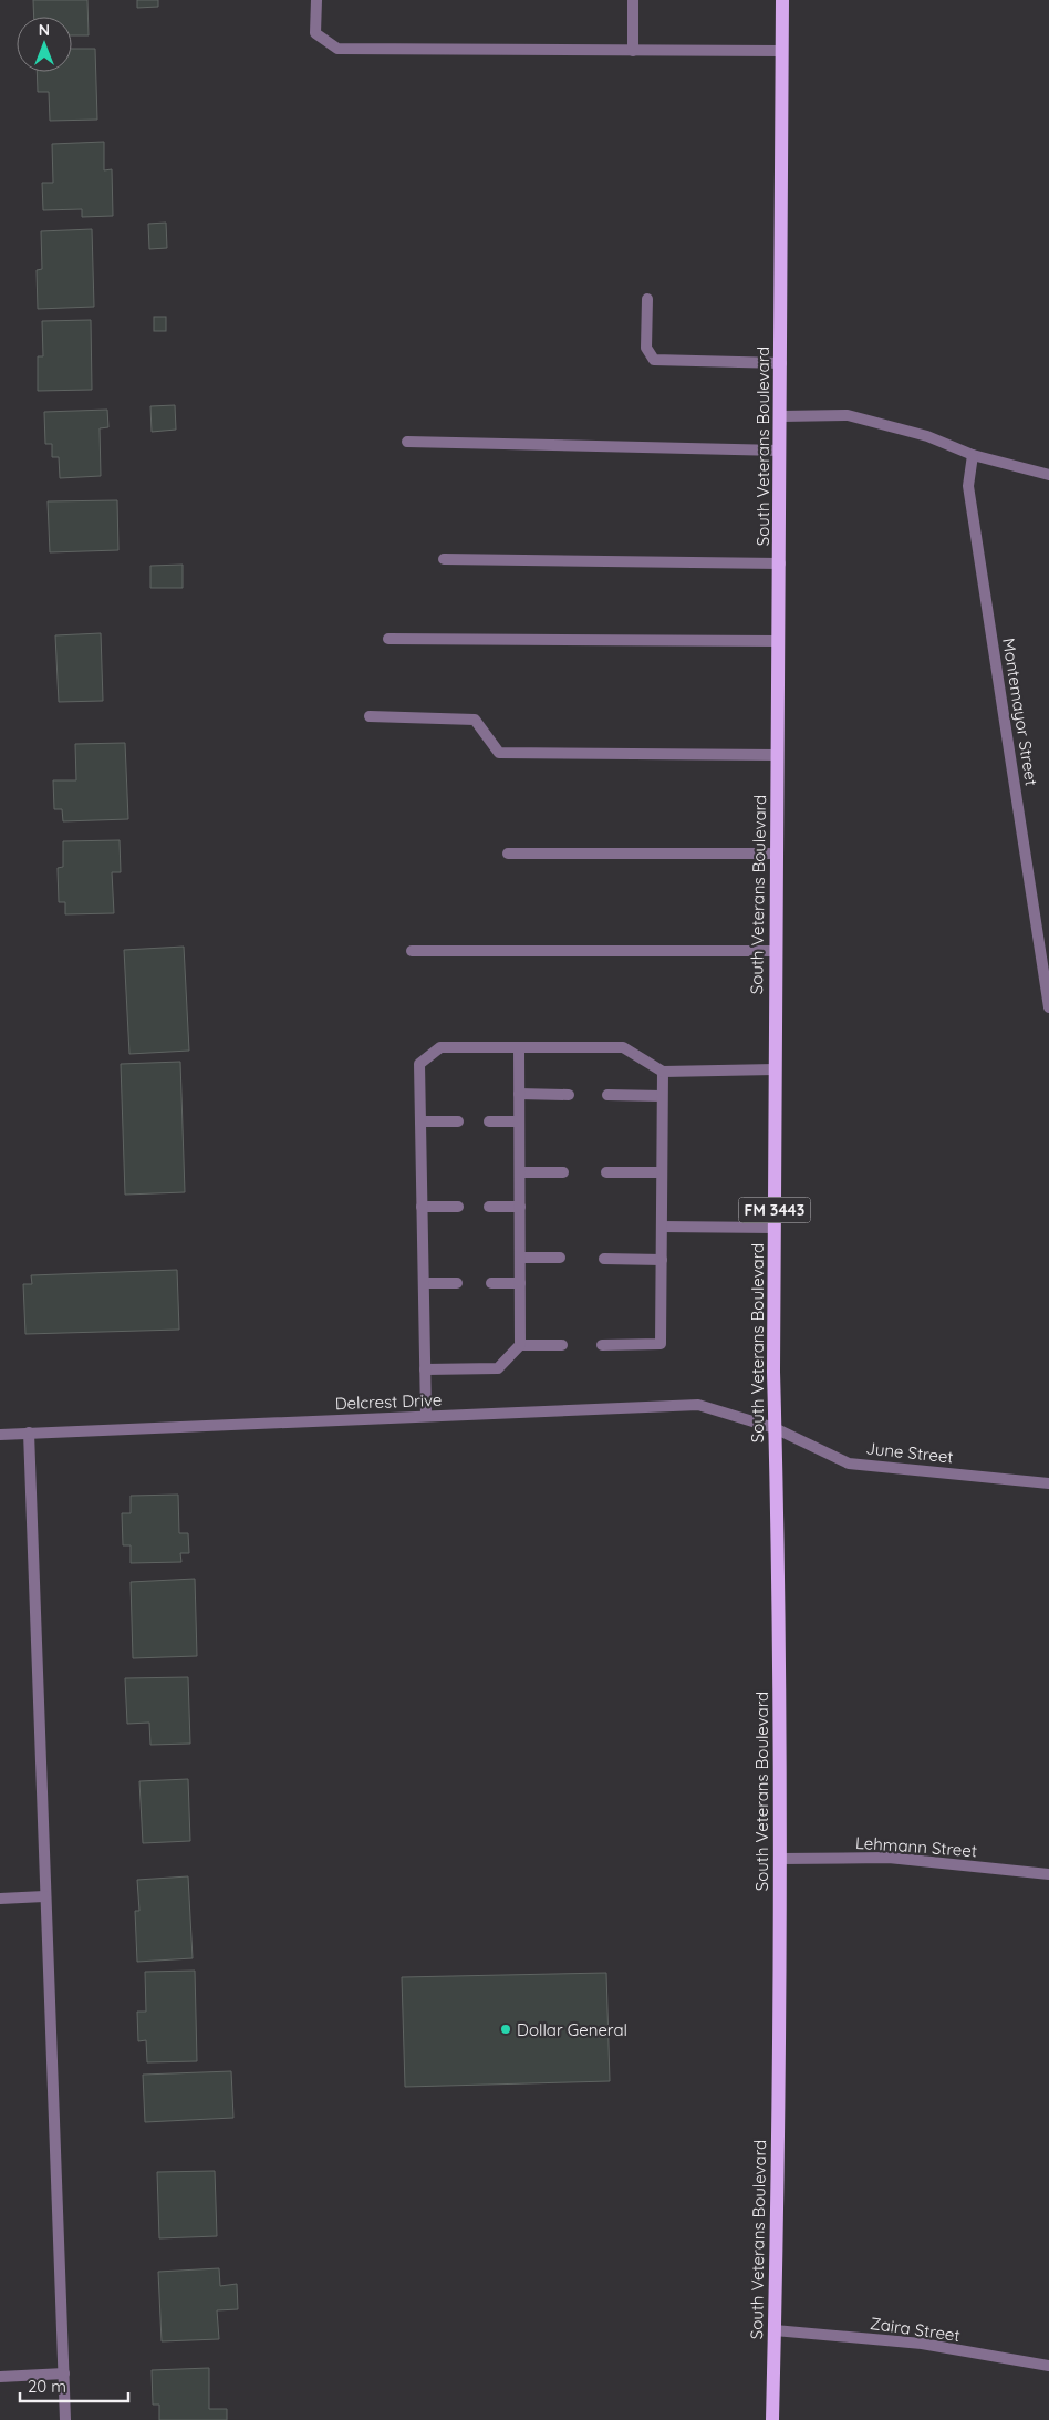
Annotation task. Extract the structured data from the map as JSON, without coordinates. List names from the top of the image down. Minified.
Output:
{"streets":{"main road":["South Veterans Boulevard","FM 3443"],"street":["Montemayor Street","Delcrest Drive","June Street","Lehmann Street","Zaira Street"]},"crossings":[["South Veterans Boulevard","Delcrest Drive"],["South Veterans Boulevard","June Street"],["South Veterans Boulevard","Lehmann Street"],["South Veterans Boulevard","Zaira Street"],["Delcrest Drive","June Street"]],"places":["Dollar General"],"scale_bar":"20 m","north":"top"}
